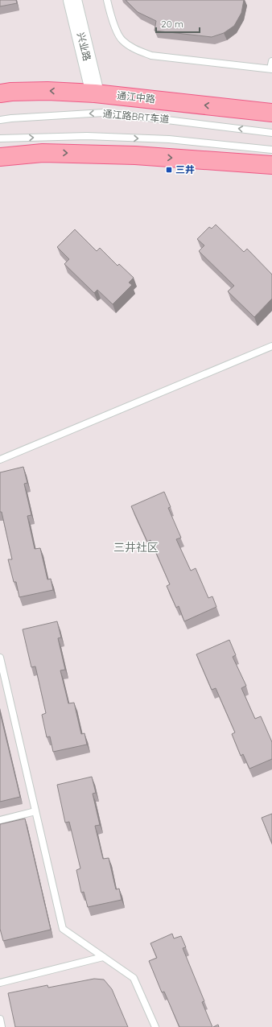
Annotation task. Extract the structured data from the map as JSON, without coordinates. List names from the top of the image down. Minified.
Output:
{"streets":{"main road":["通江中路"],"street":["兴业路"],"lane":["通江路BRT车道"]},"crossings":[["兴业路","通江中路"]],"districts":["三井社区"],"places":{"transit":["三井"]},"scale_bar":"20 m"}
